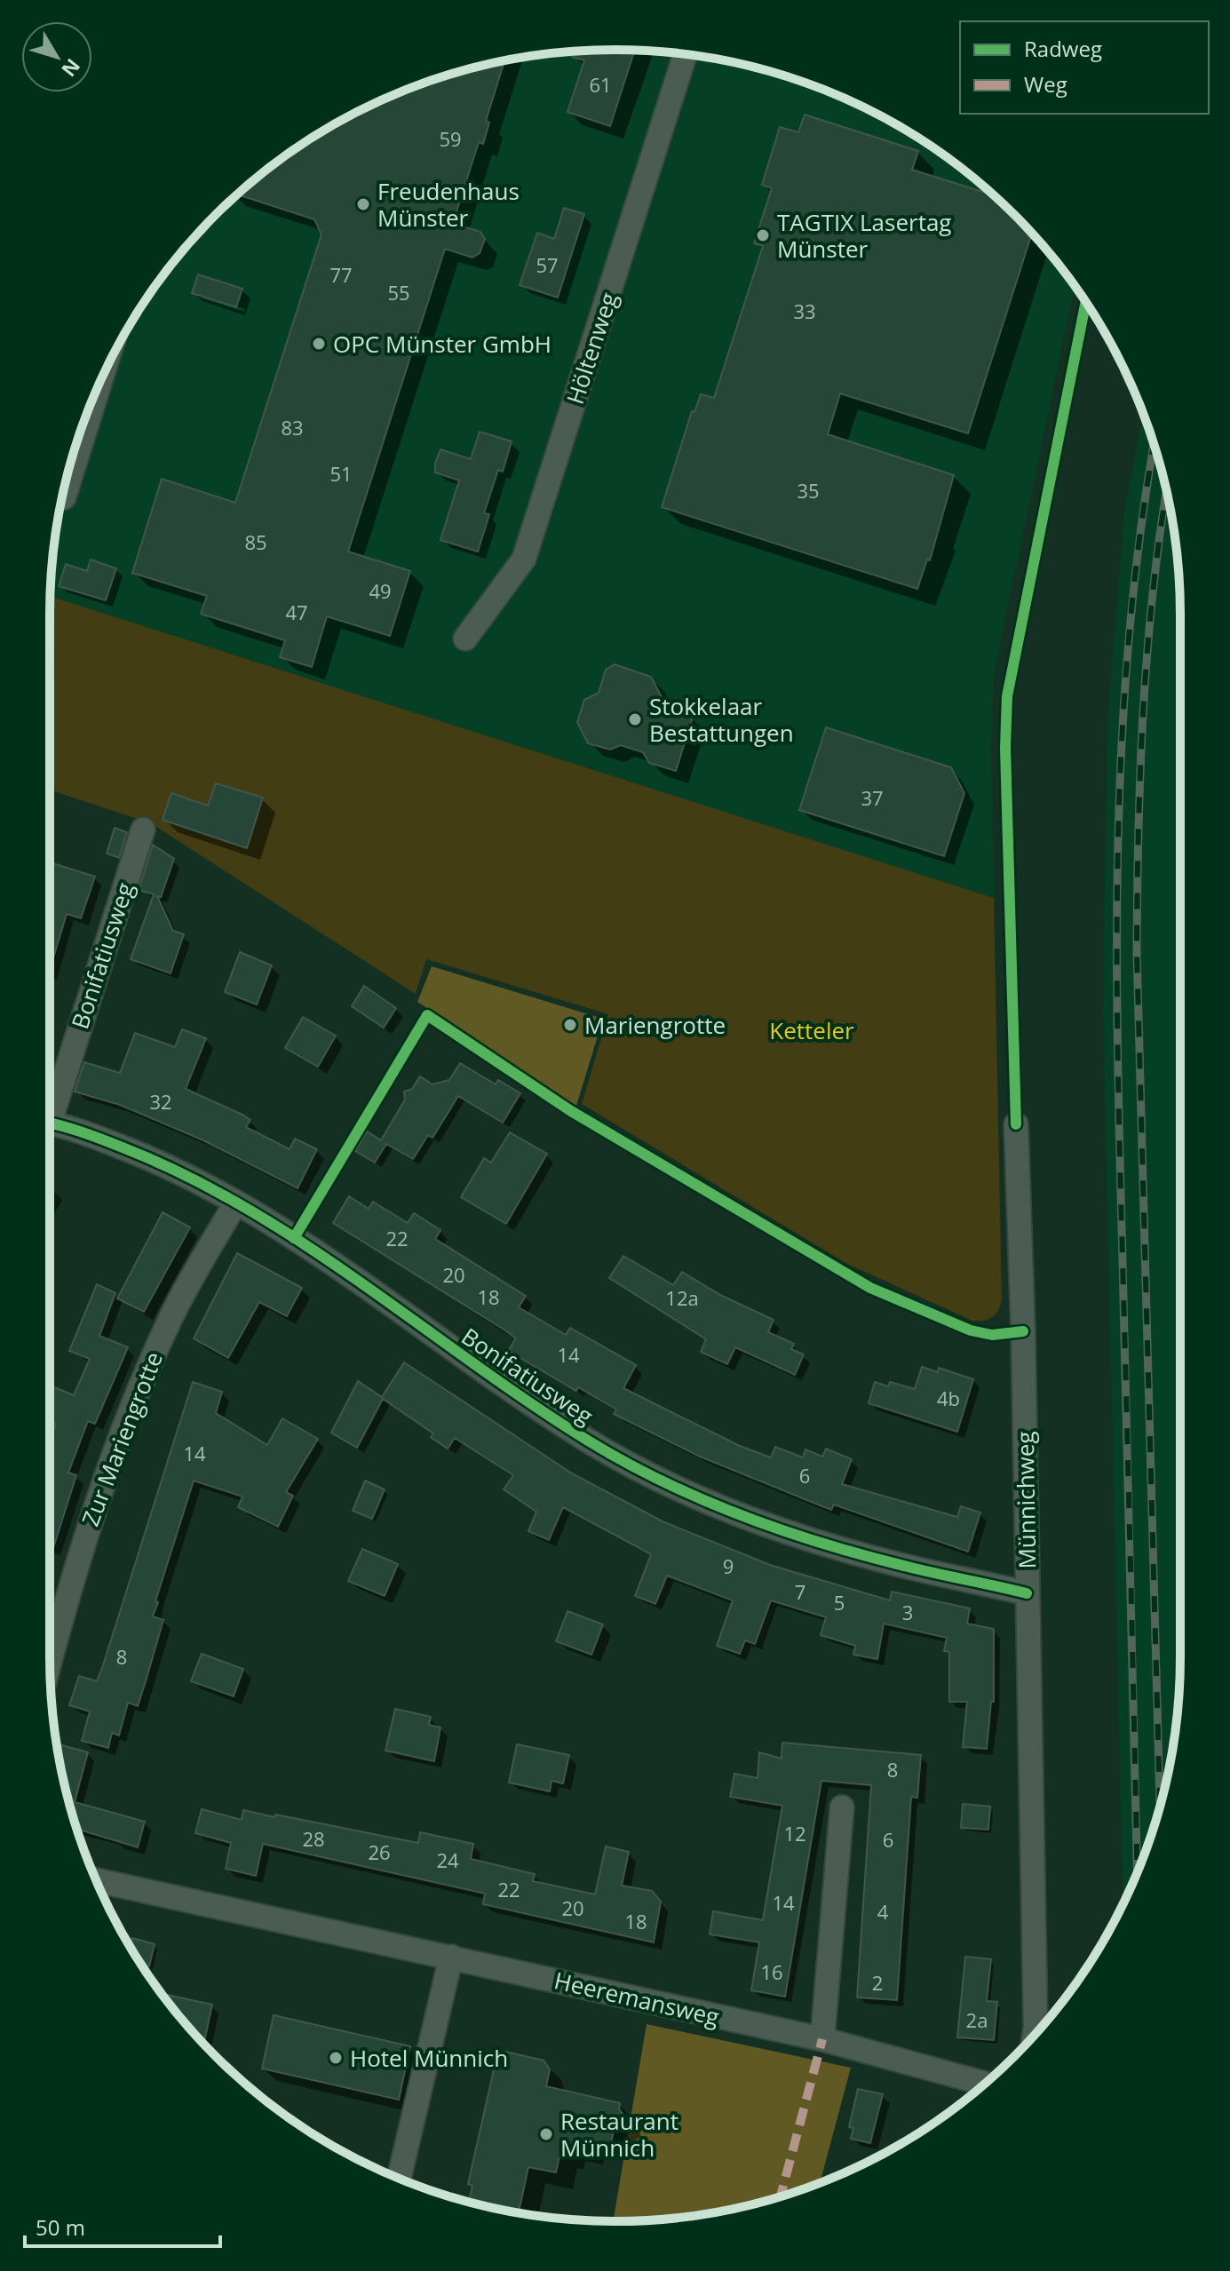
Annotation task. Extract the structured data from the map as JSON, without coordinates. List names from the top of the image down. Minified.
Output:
{"streets":{"street":["Höltenweg","Bonifatiusweg","Zur Mariengrotte","Münnichweg","Heeremansweg"]},"crossings":[["Bonifatiusweg","Zur Mariengrotte"],["Bonifatiusweg","Münnichweg"]],"parks":["Ketteler"],"places":["Freudenhaus Münster","TAGTIX Lasertag Münster","OPC Münster GmbH","Stokkelaar Bestattungen","Mariengrotte","Hotel Münnich","Restaurant Münnich"],"house_numbers":["61","59","57","77","55","33","83","51","35","85","49","47","37","32","22","20","18","12a","14","4b","14","6","9","7","5","3","8","8","12","28","6","26","24","22","14","20","4","18","16","2","2a"],"legend":["Radweg","Weg"],"scale_bar":"50 m","north":"bottom right"}
